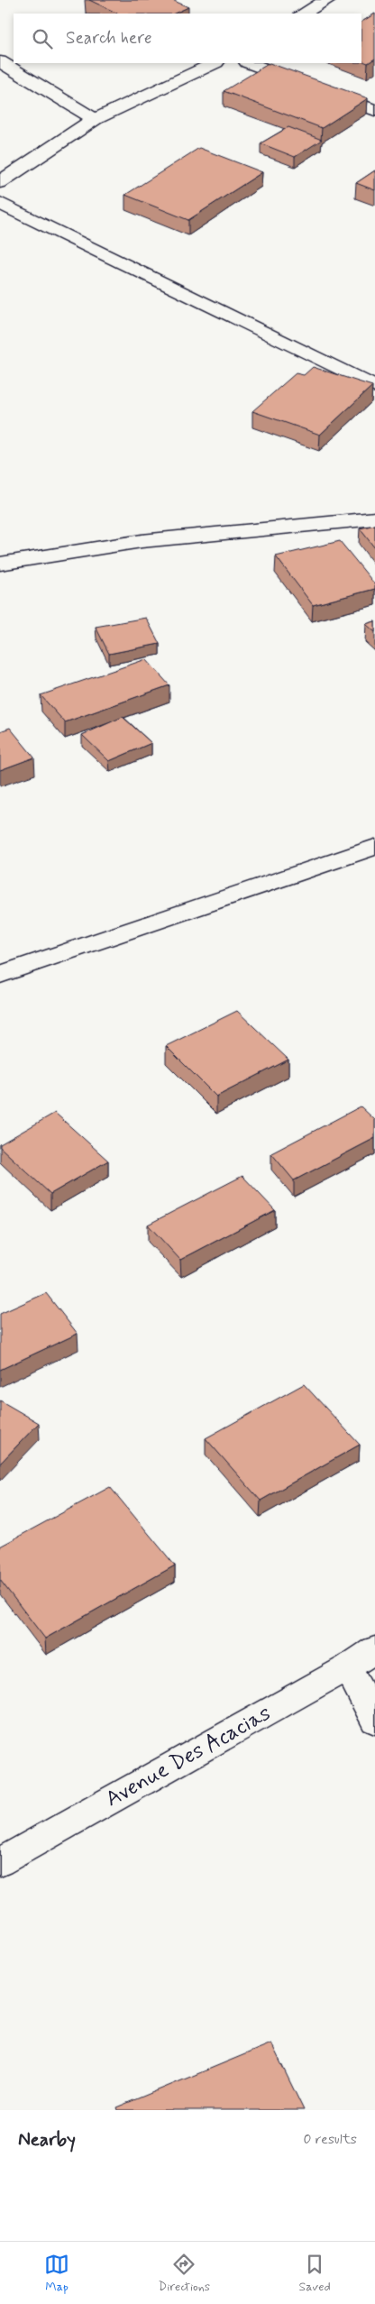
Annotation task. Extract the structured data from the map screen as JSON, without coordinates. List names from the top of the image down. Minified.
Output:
{"streets":{"street":["Avenue Des Acacias"]},"page":{"search":"Search here","heading":["Nearby","0 results"],"nav":["Map","Directions","Saved"]}}
